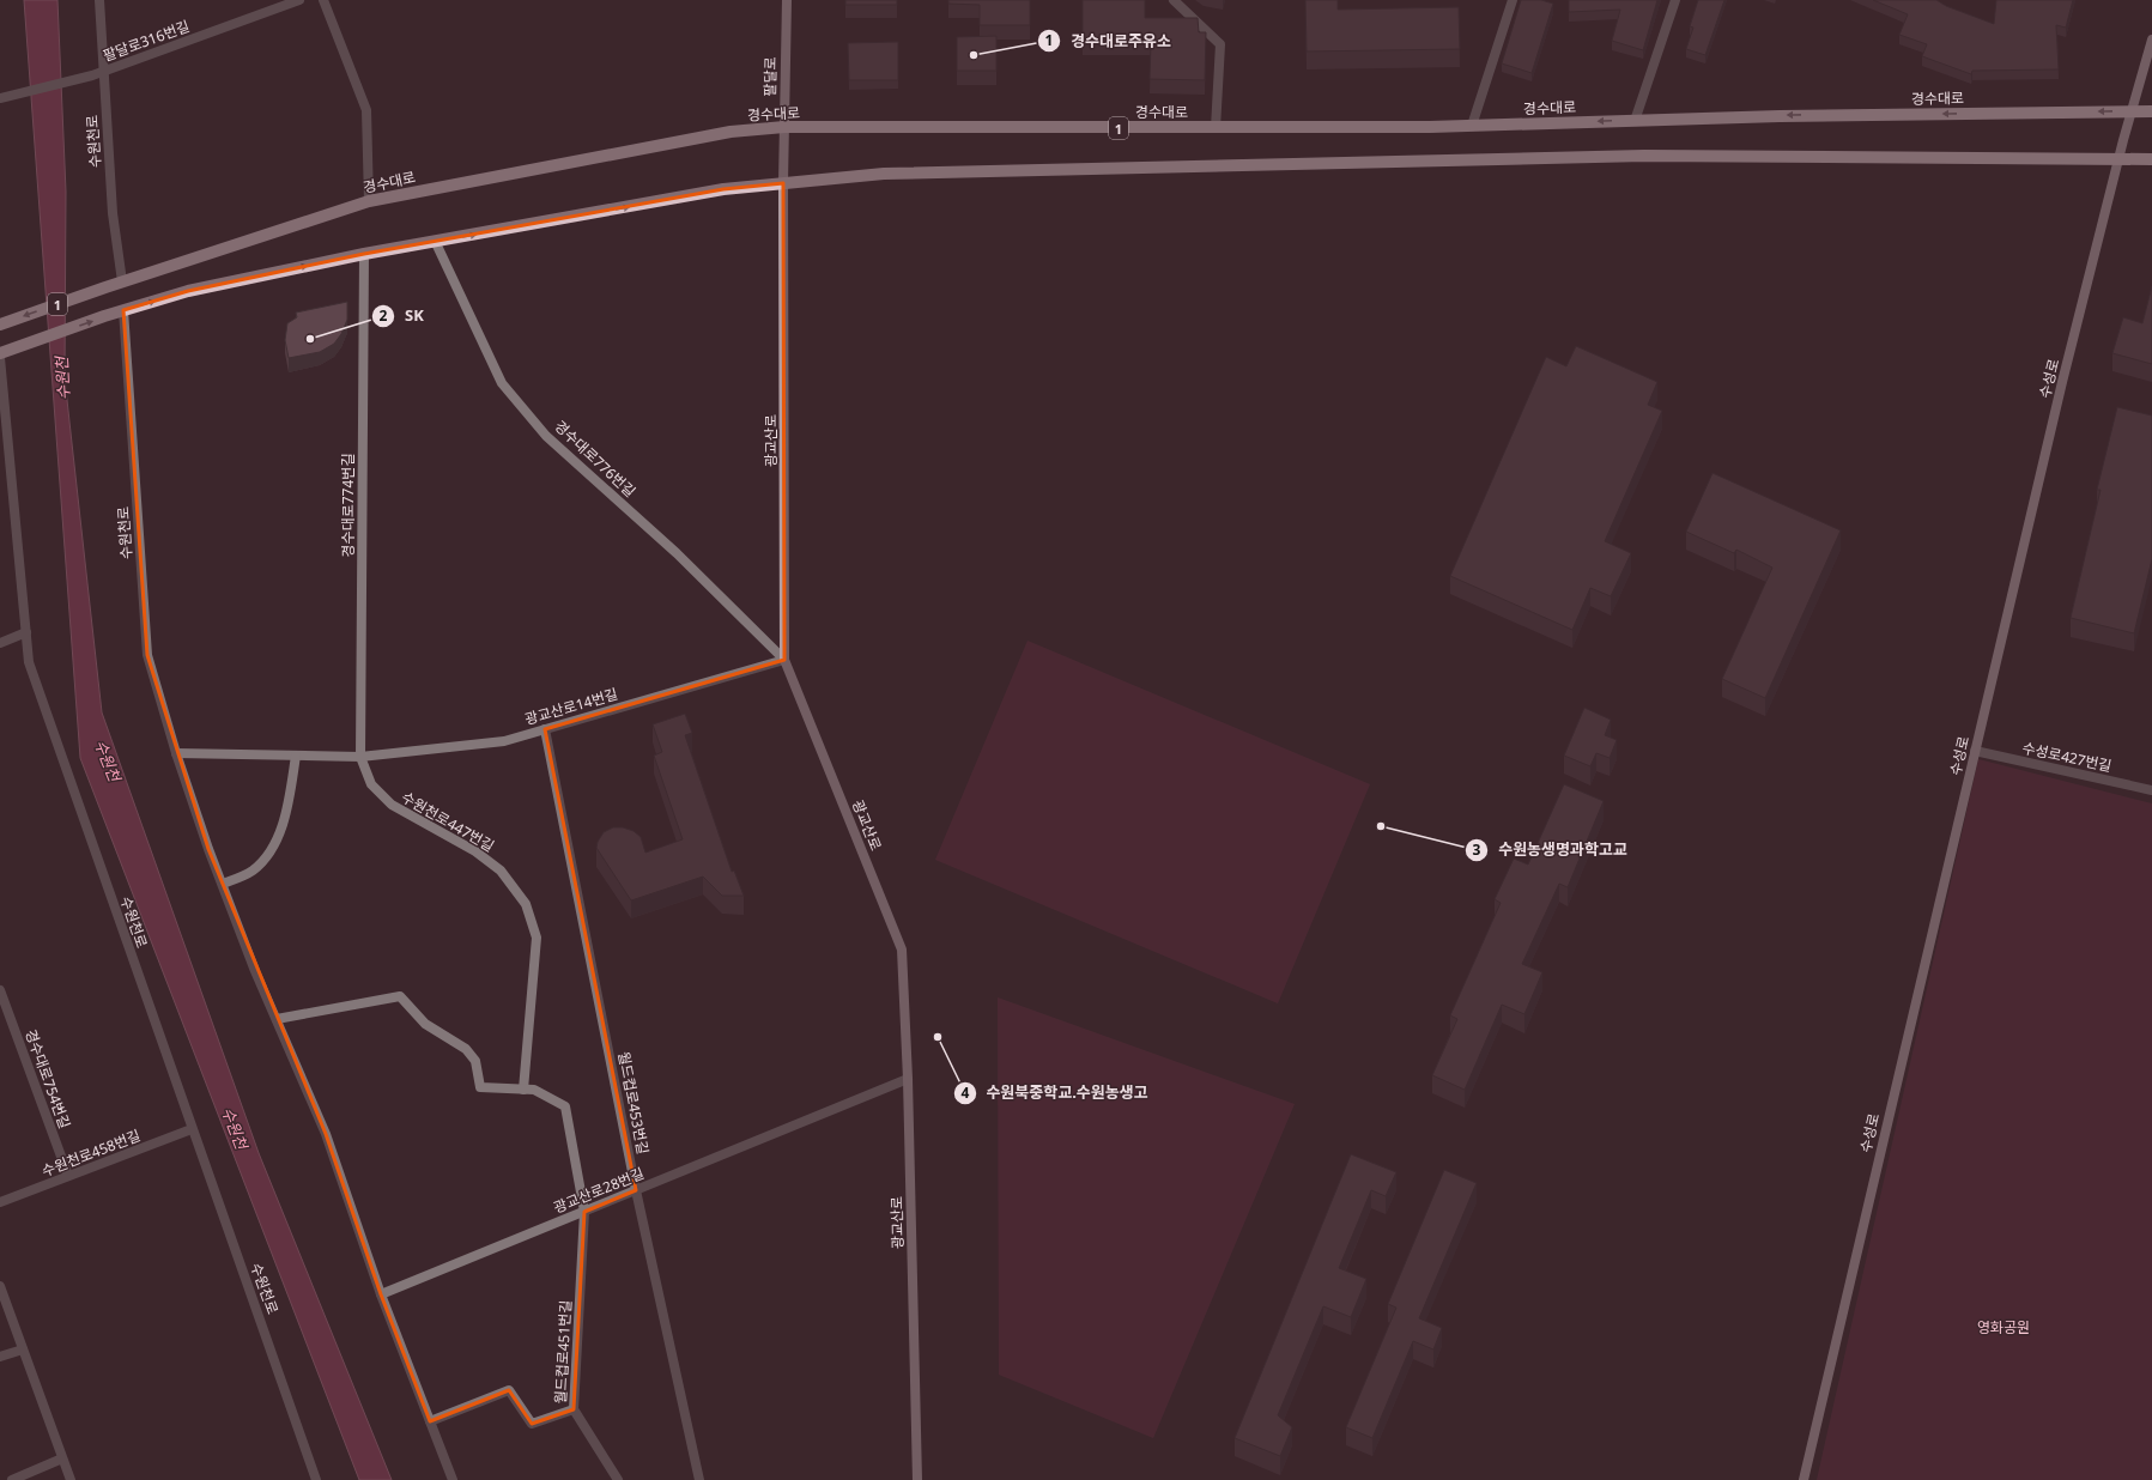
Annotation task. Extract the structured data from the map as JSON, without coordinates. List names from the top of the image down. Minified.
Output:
{"streets":{"main road":["팔달로","경수대로","1","수성로","광교산로"],"street":["팔달로316번길","수원천로","경수대로776번길","경수대로774번길","광교산로14번길","수성로427번길","수원천로447번길","경수대로754번길","월드컵로453번길","수원천로458번길","광교산로28번길","월드컵로451번길"]},"crossings":[["팔달로316번길","수원천로"],["팔달로","경수대로"],["팔달로","1"],["팔달로","광교산로"],["경수대로","수원천로"],["경수대로","수성로"],["1","수원천로"],["1","수성로"],["1","광교산로"],["1","경수대로776번길"],["1","경수대로774번길"],["수원천로","수원천로458번길"],["수원천로","광교산로28번길"],["수성로","수성로427번길"],["광교산로","경수대로776번길"],["광교산로","광교산로14번길"],["광교산로","광교산로28번길"],["경수대로776번길","광교산로14번길"],["경수대로774번길","광교산로14번길"],["경수대로774번길","수원천로447번길"],["광교산로14번길","수원천로447번길"],["광교산로14번길","월드컵로453번길"],["경수대로754번길","수원천로458번길"],["월드컵로453번길","광교산로28번길"],["광교산로28번길","월드컵로451번길"]],"water":["수원천"],"parks":["영화공원"],"places":["경수대로주유소","SK","수원농생명과학고교","수원북중학교.수원농생고"]}
